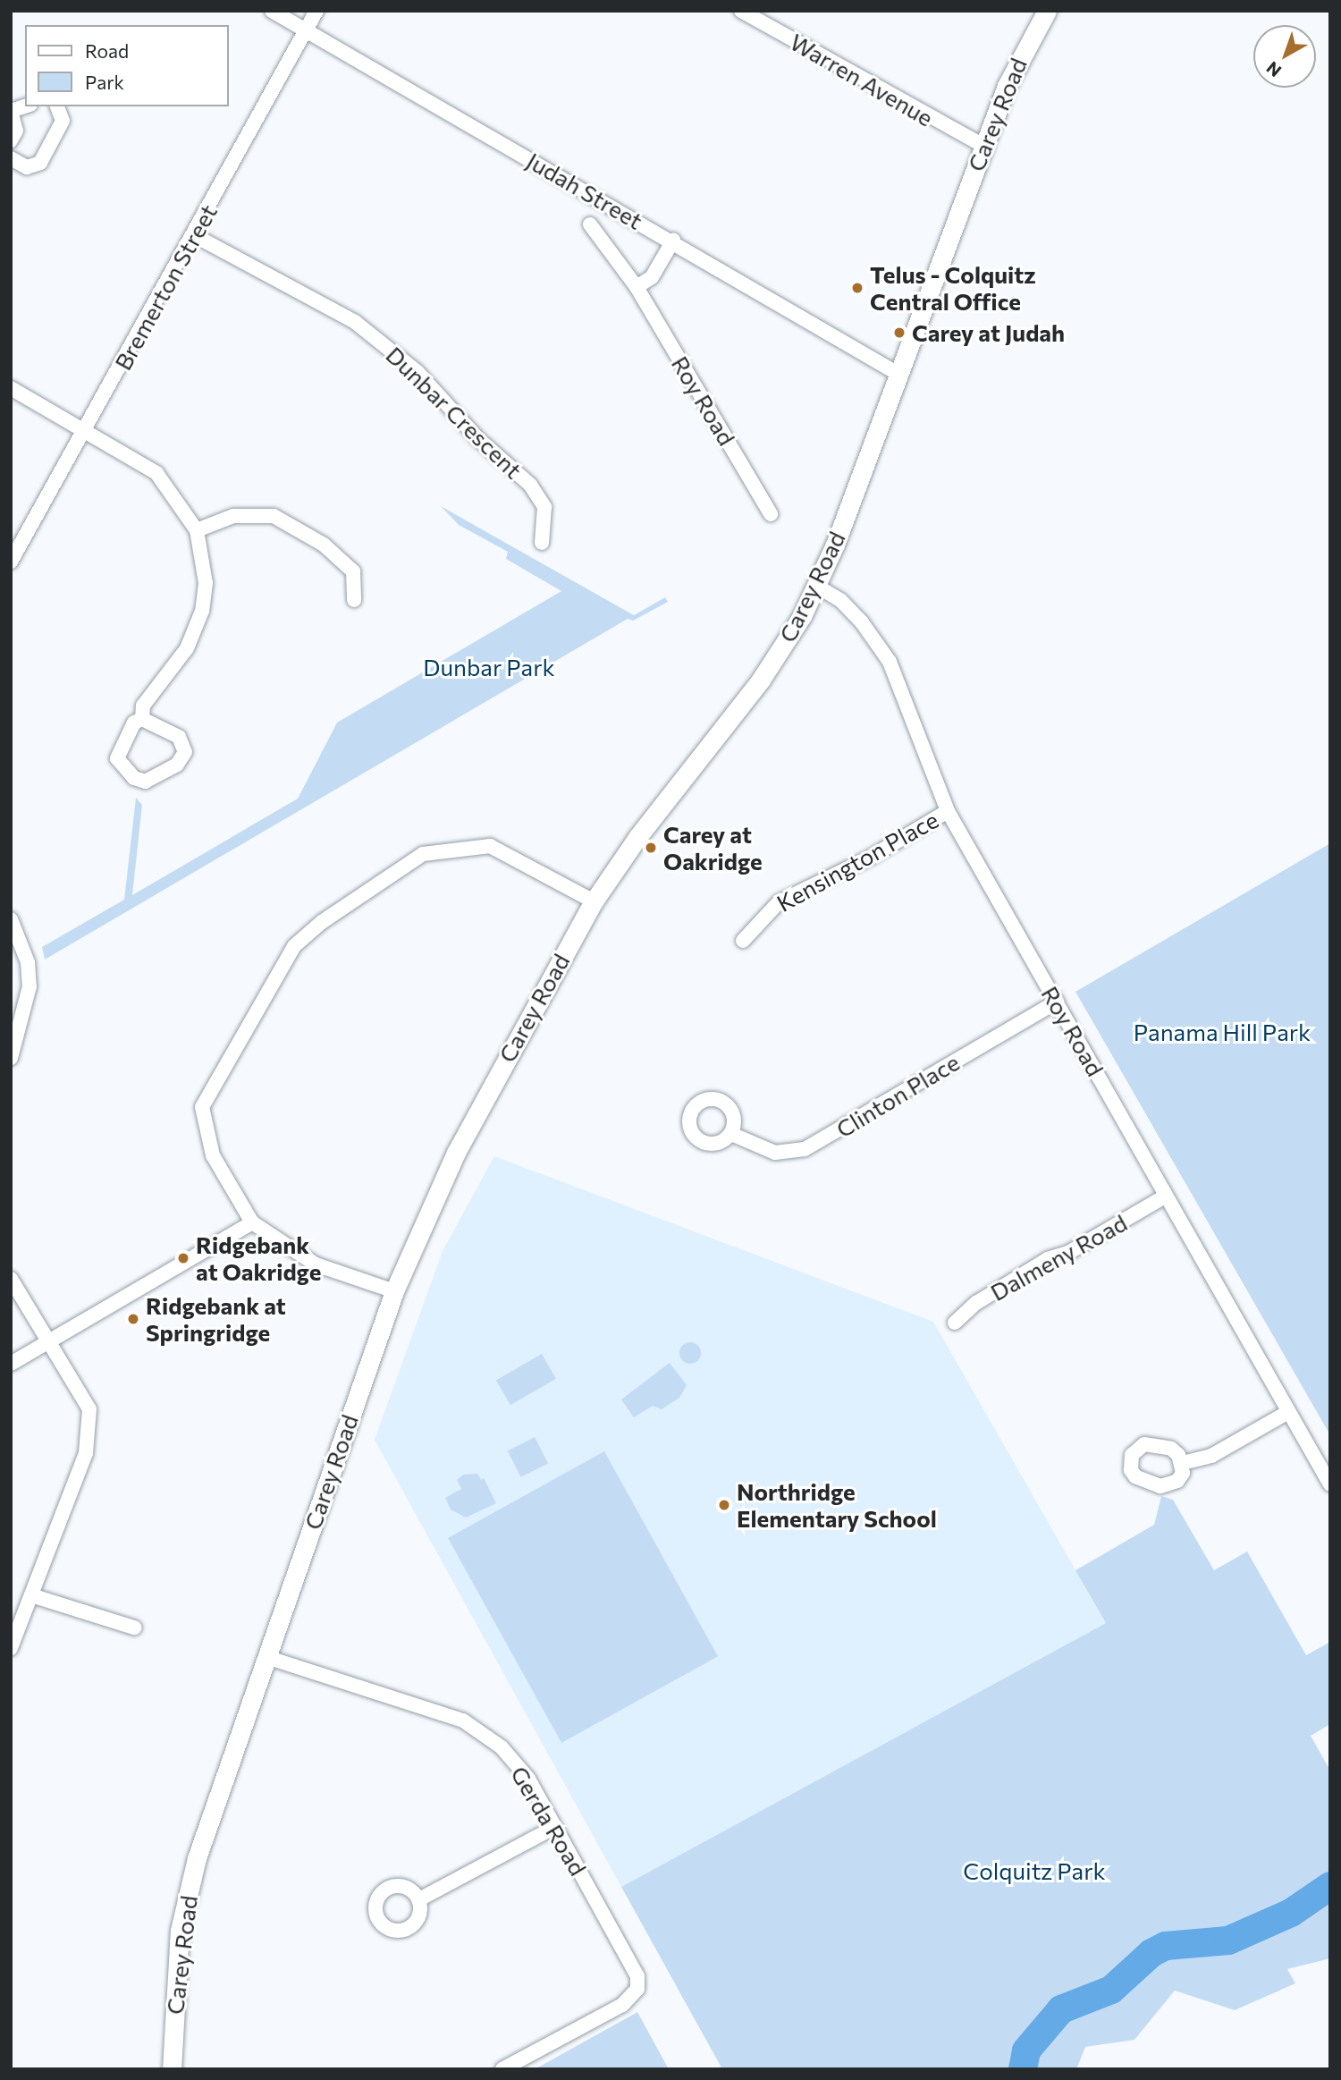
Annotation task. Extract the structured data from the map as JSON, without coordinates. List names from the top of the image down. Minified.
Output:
{"streets":{"street":["Warren Avenue","Carey Road","Judah Street","Bremerton Street","Roy Road","Dunbar Crescent","Kensington Place","Clinton Place","Dalmeny Road","Gerda Road"]},"crossings":[["Warren Avenue","Carey Road"],["Carey Road","Judah Street"],["Carey Road","Roy Road"],["Carey Road","Gerda Road"],["Judah Street","Bremerton Street"],["Bremerton Street","Dunbar Crescent"],["Roy Road","Kensington Place"],["Roy Road","Clinton Place"],["Roy Road","Dalmeny Road"]],"parks":["Dunbar Park","Panama Hill Park","Colquitz Park"],"places":["Telus - Colquitz Central Office","Carey at Judah","Carey at Oakridge","Ridgebank at Oakridge","Ridgebank at Springridge","Northridge Elementary School"],"legend":["Road","Park"],"north":"bottom left"}
